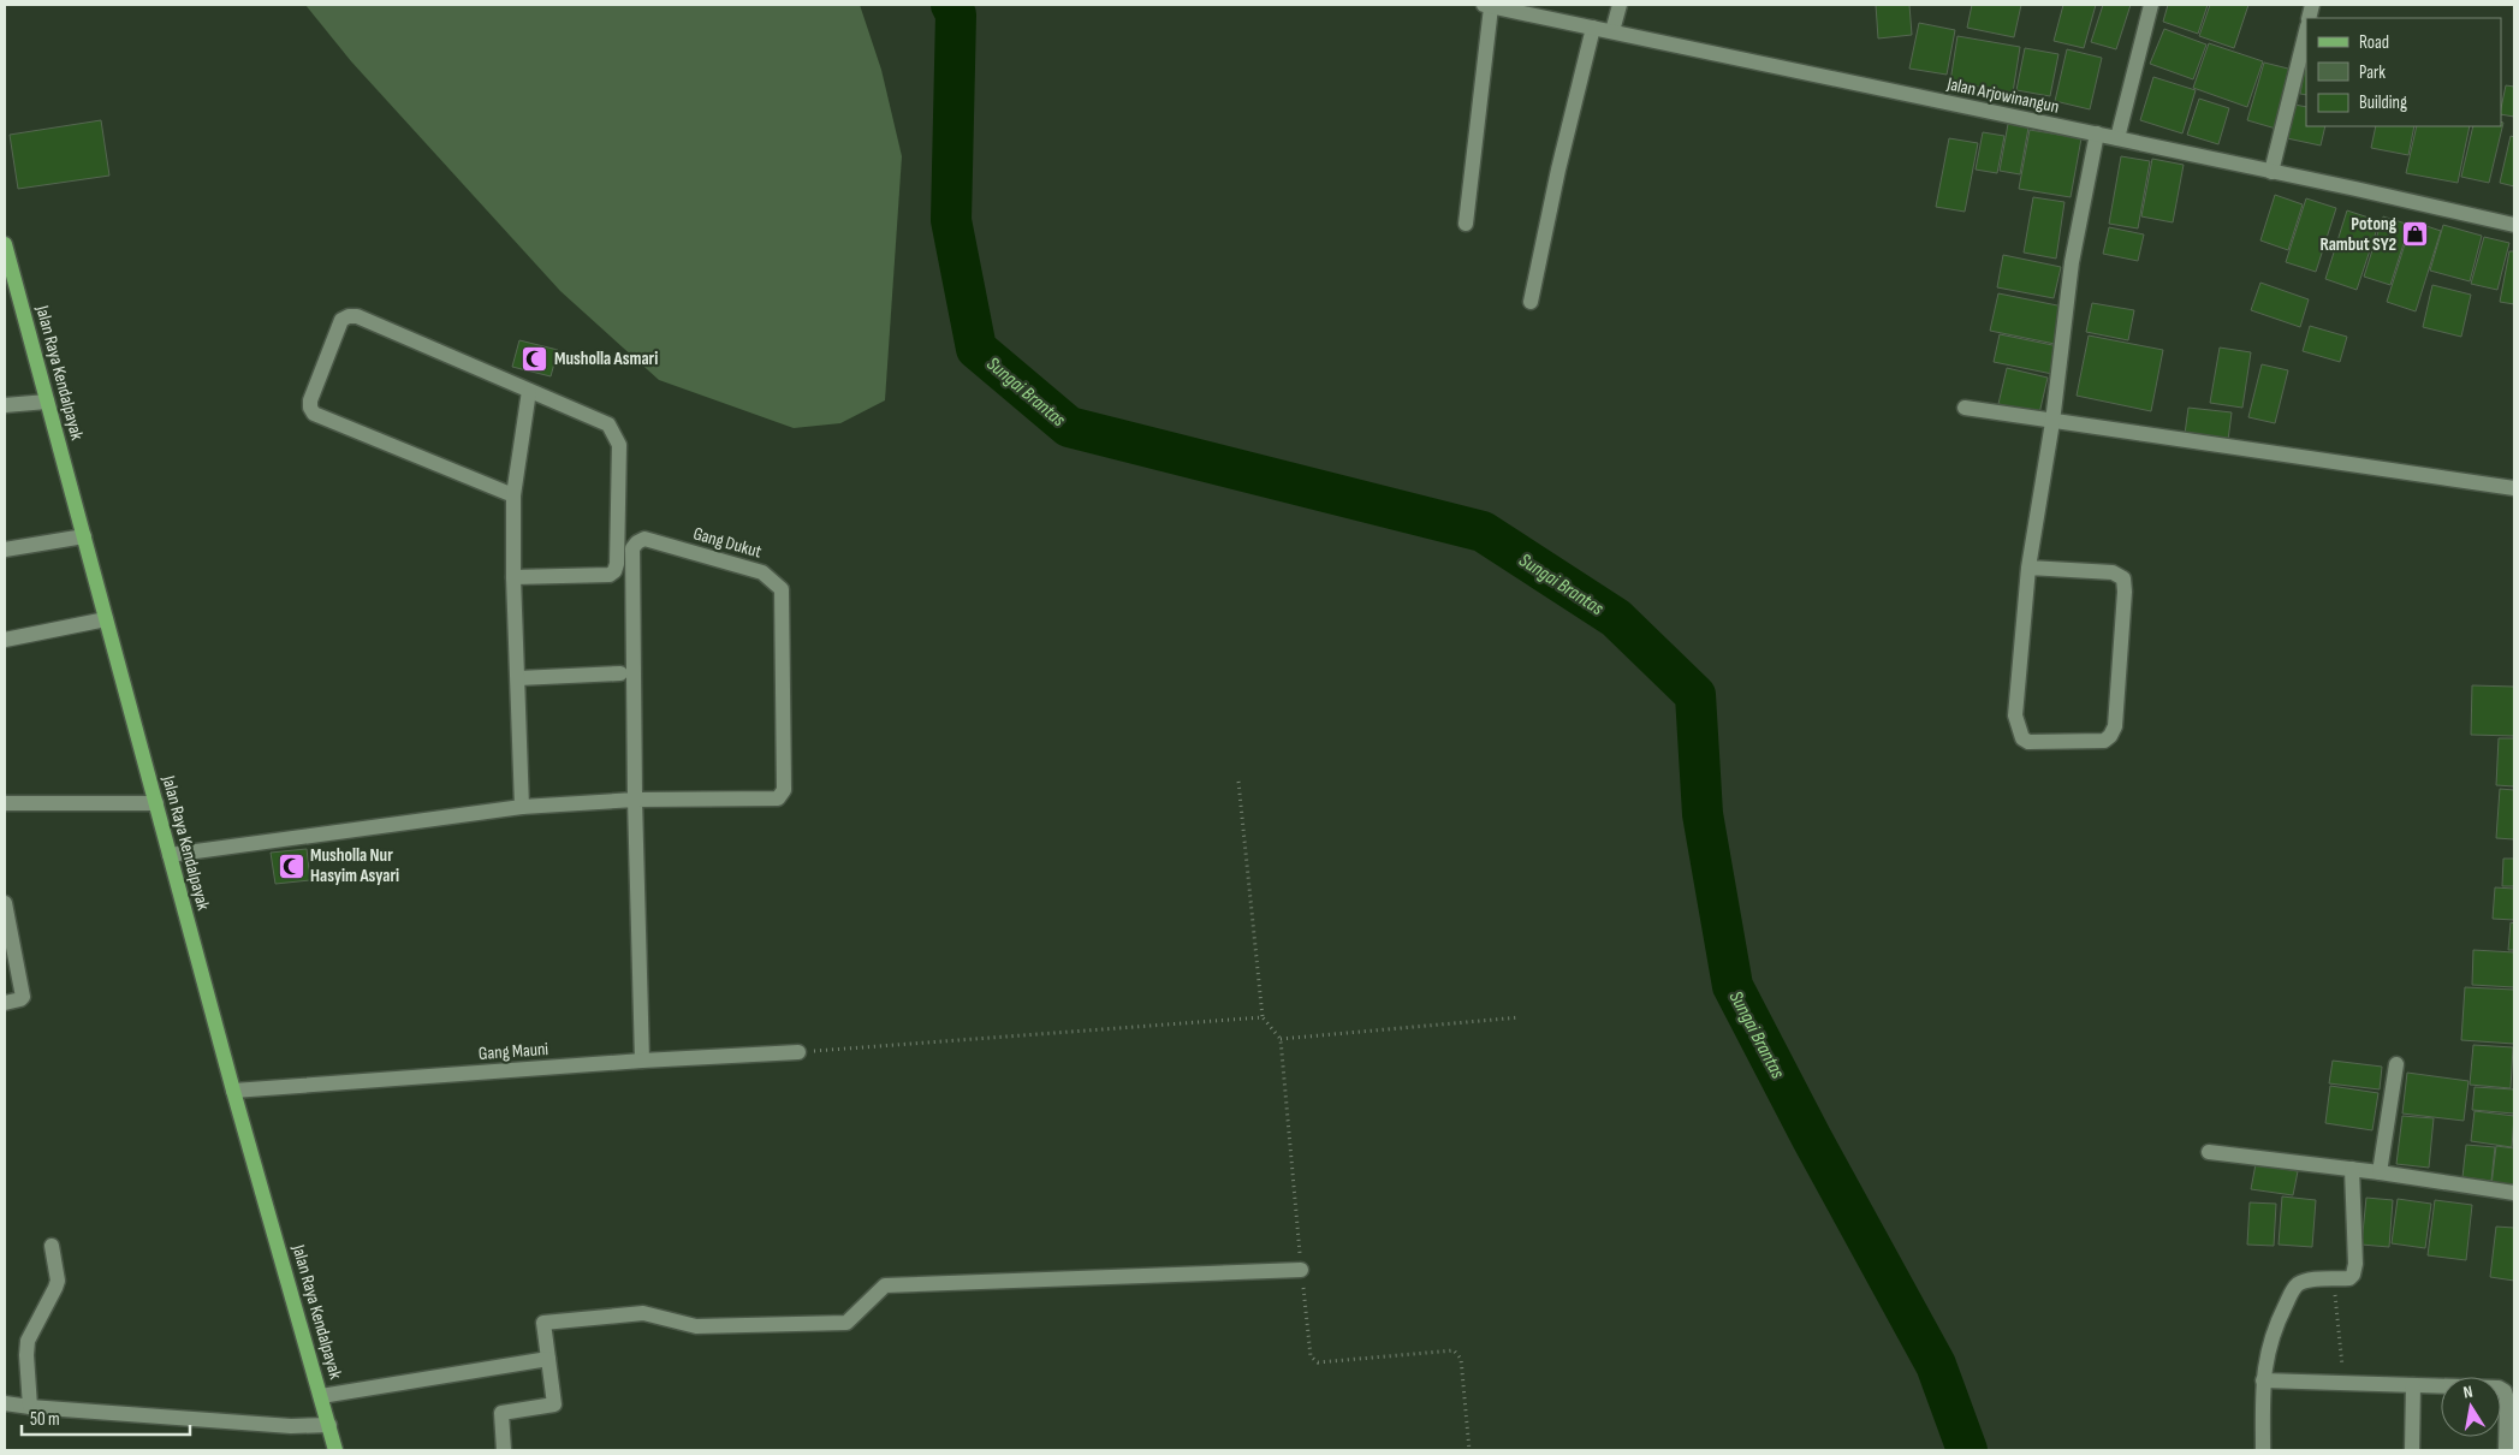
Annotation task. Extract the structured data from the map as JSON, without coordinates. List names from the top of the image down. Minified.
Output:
{"streets":{"main road":["Jalan Raya Kendalpayak"],"street":["Jalan Arjowinangun","Gang Dukut","Gang Mauni"]},"crossings":[["Jalan Raya Kendalpayak","Gang Mauni"]],"water":["Sungai Brantas"],"places":{"shop":["Potong Rambut SY2"],"mosque":["Musholla Asmari","Musholla Nur Hasyim Asyari"]},"legend":["Road","Park","Building"],"scale_bar":"50 m","north":"top"}
